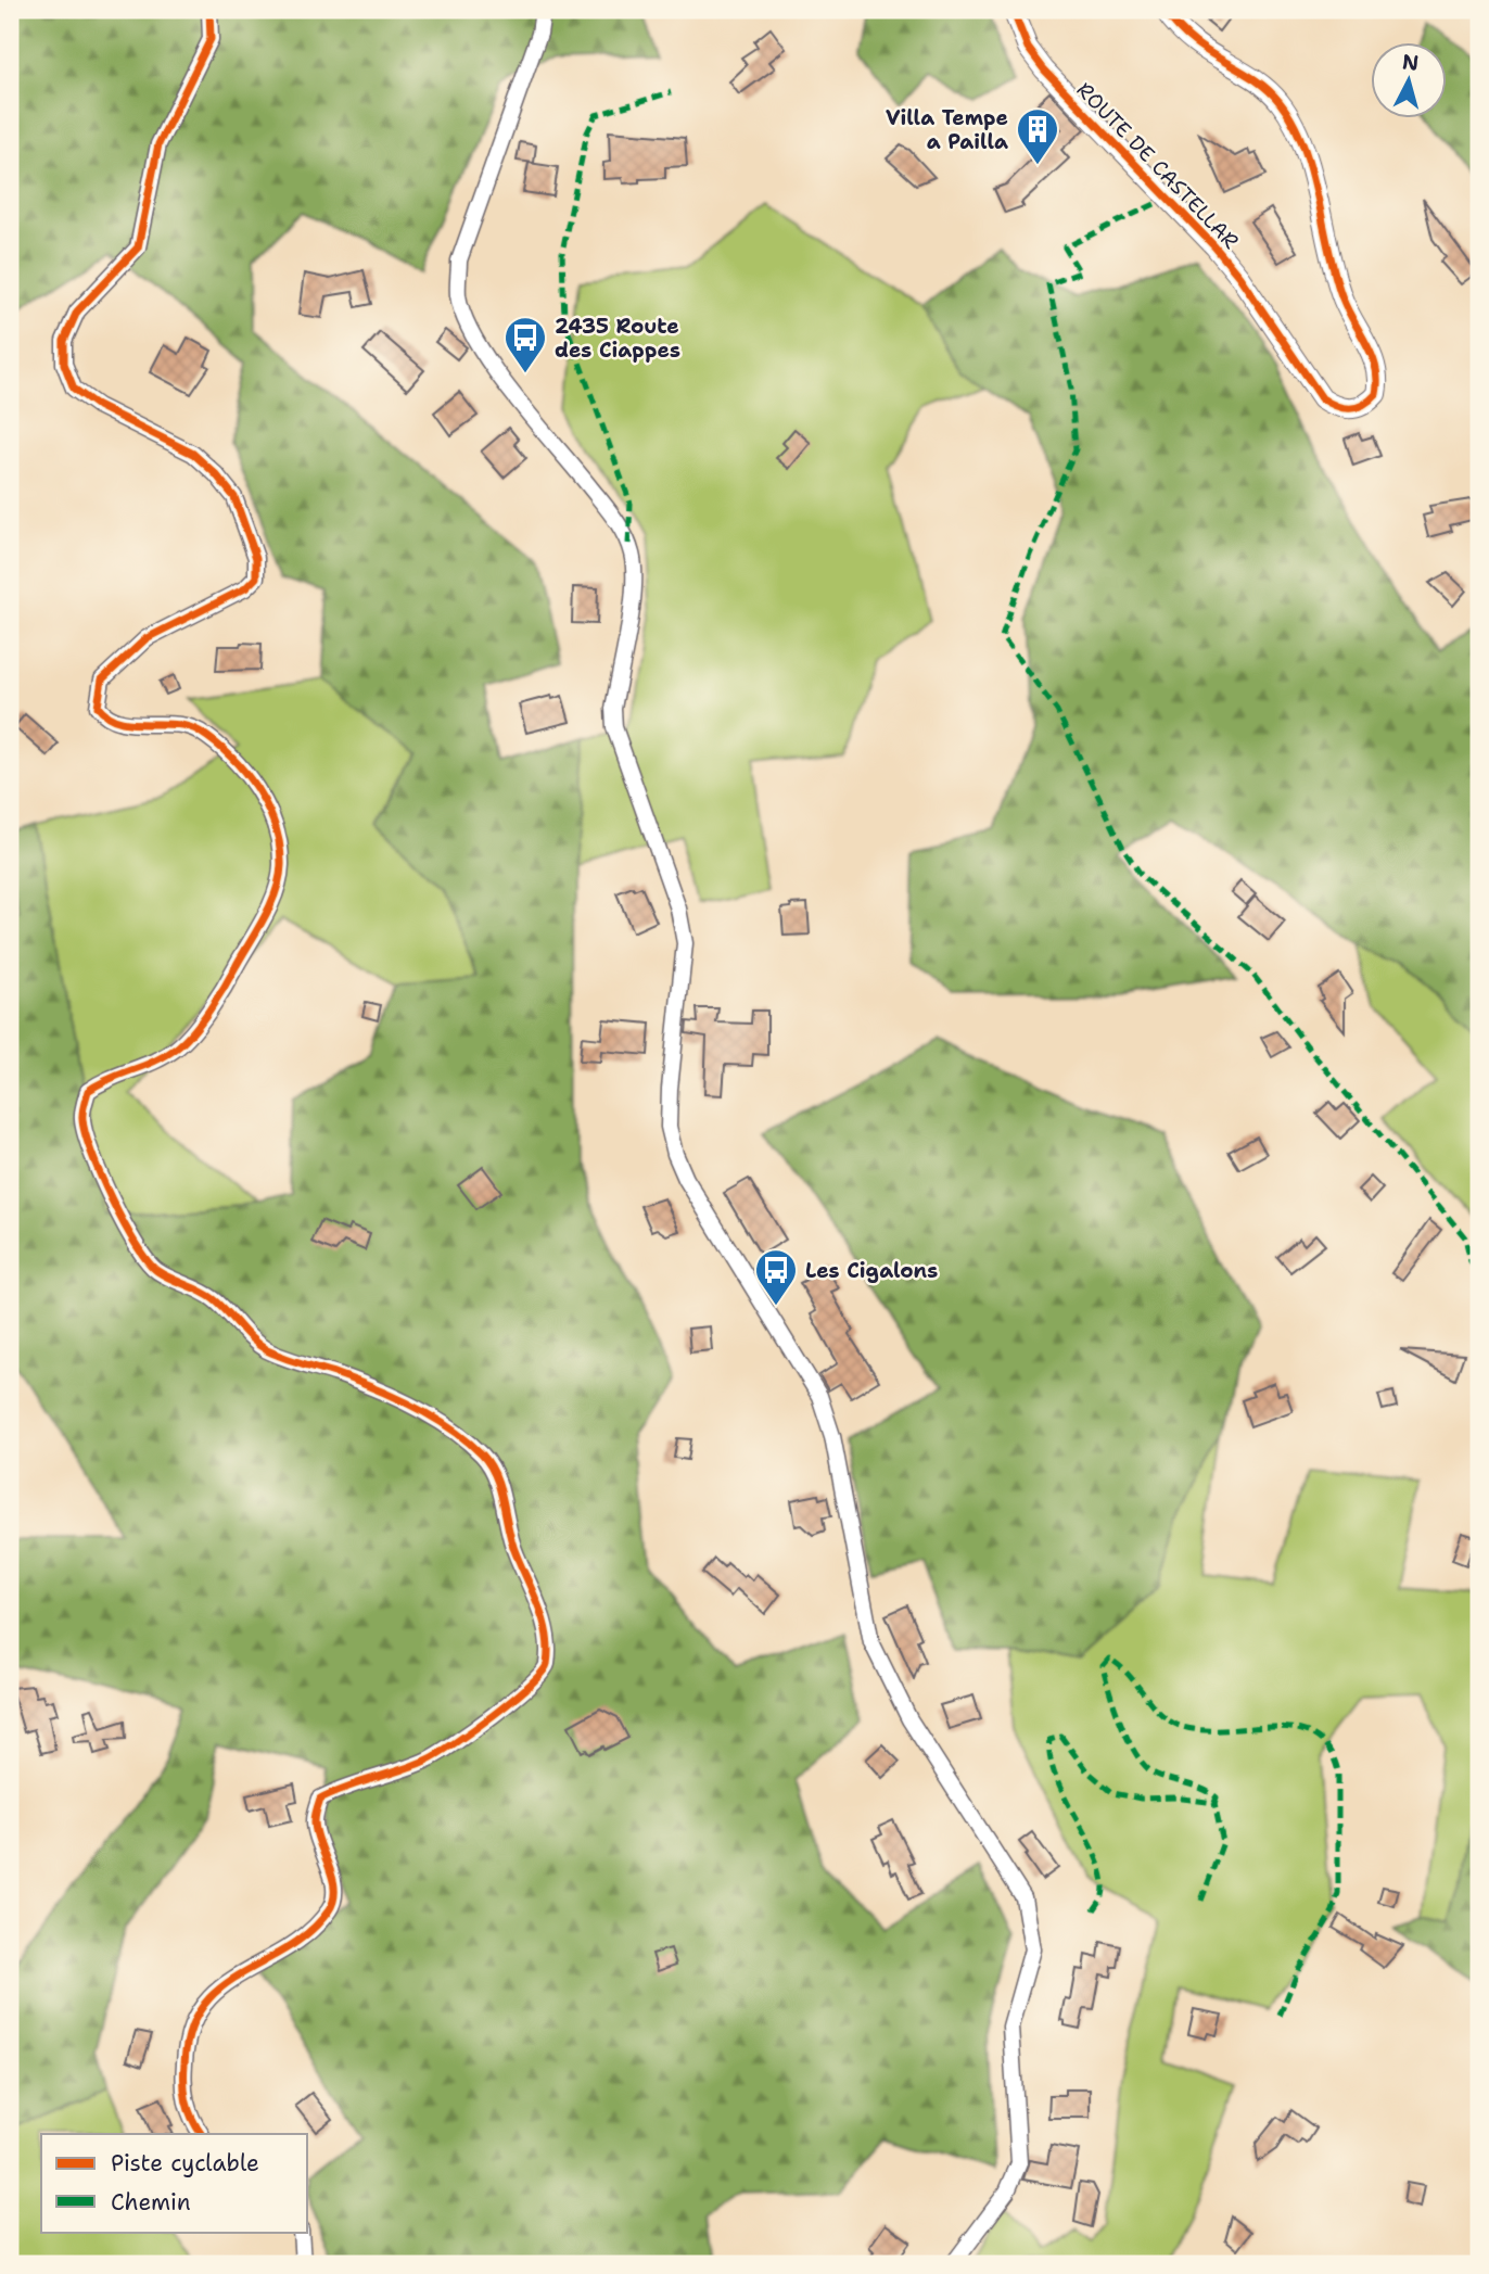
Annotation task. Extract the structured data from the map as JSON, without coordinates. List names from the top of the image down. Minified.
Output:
{"streets":{"street":["ROUTE DE CASTELLAR"]},"places":{"building":["Villa Tempe a Pailla"],"bus stop":["2435 Route des Ciappes","Les Cigalons"]},"legend":["Piste cyclable","Chemin"],"north":"top"}
